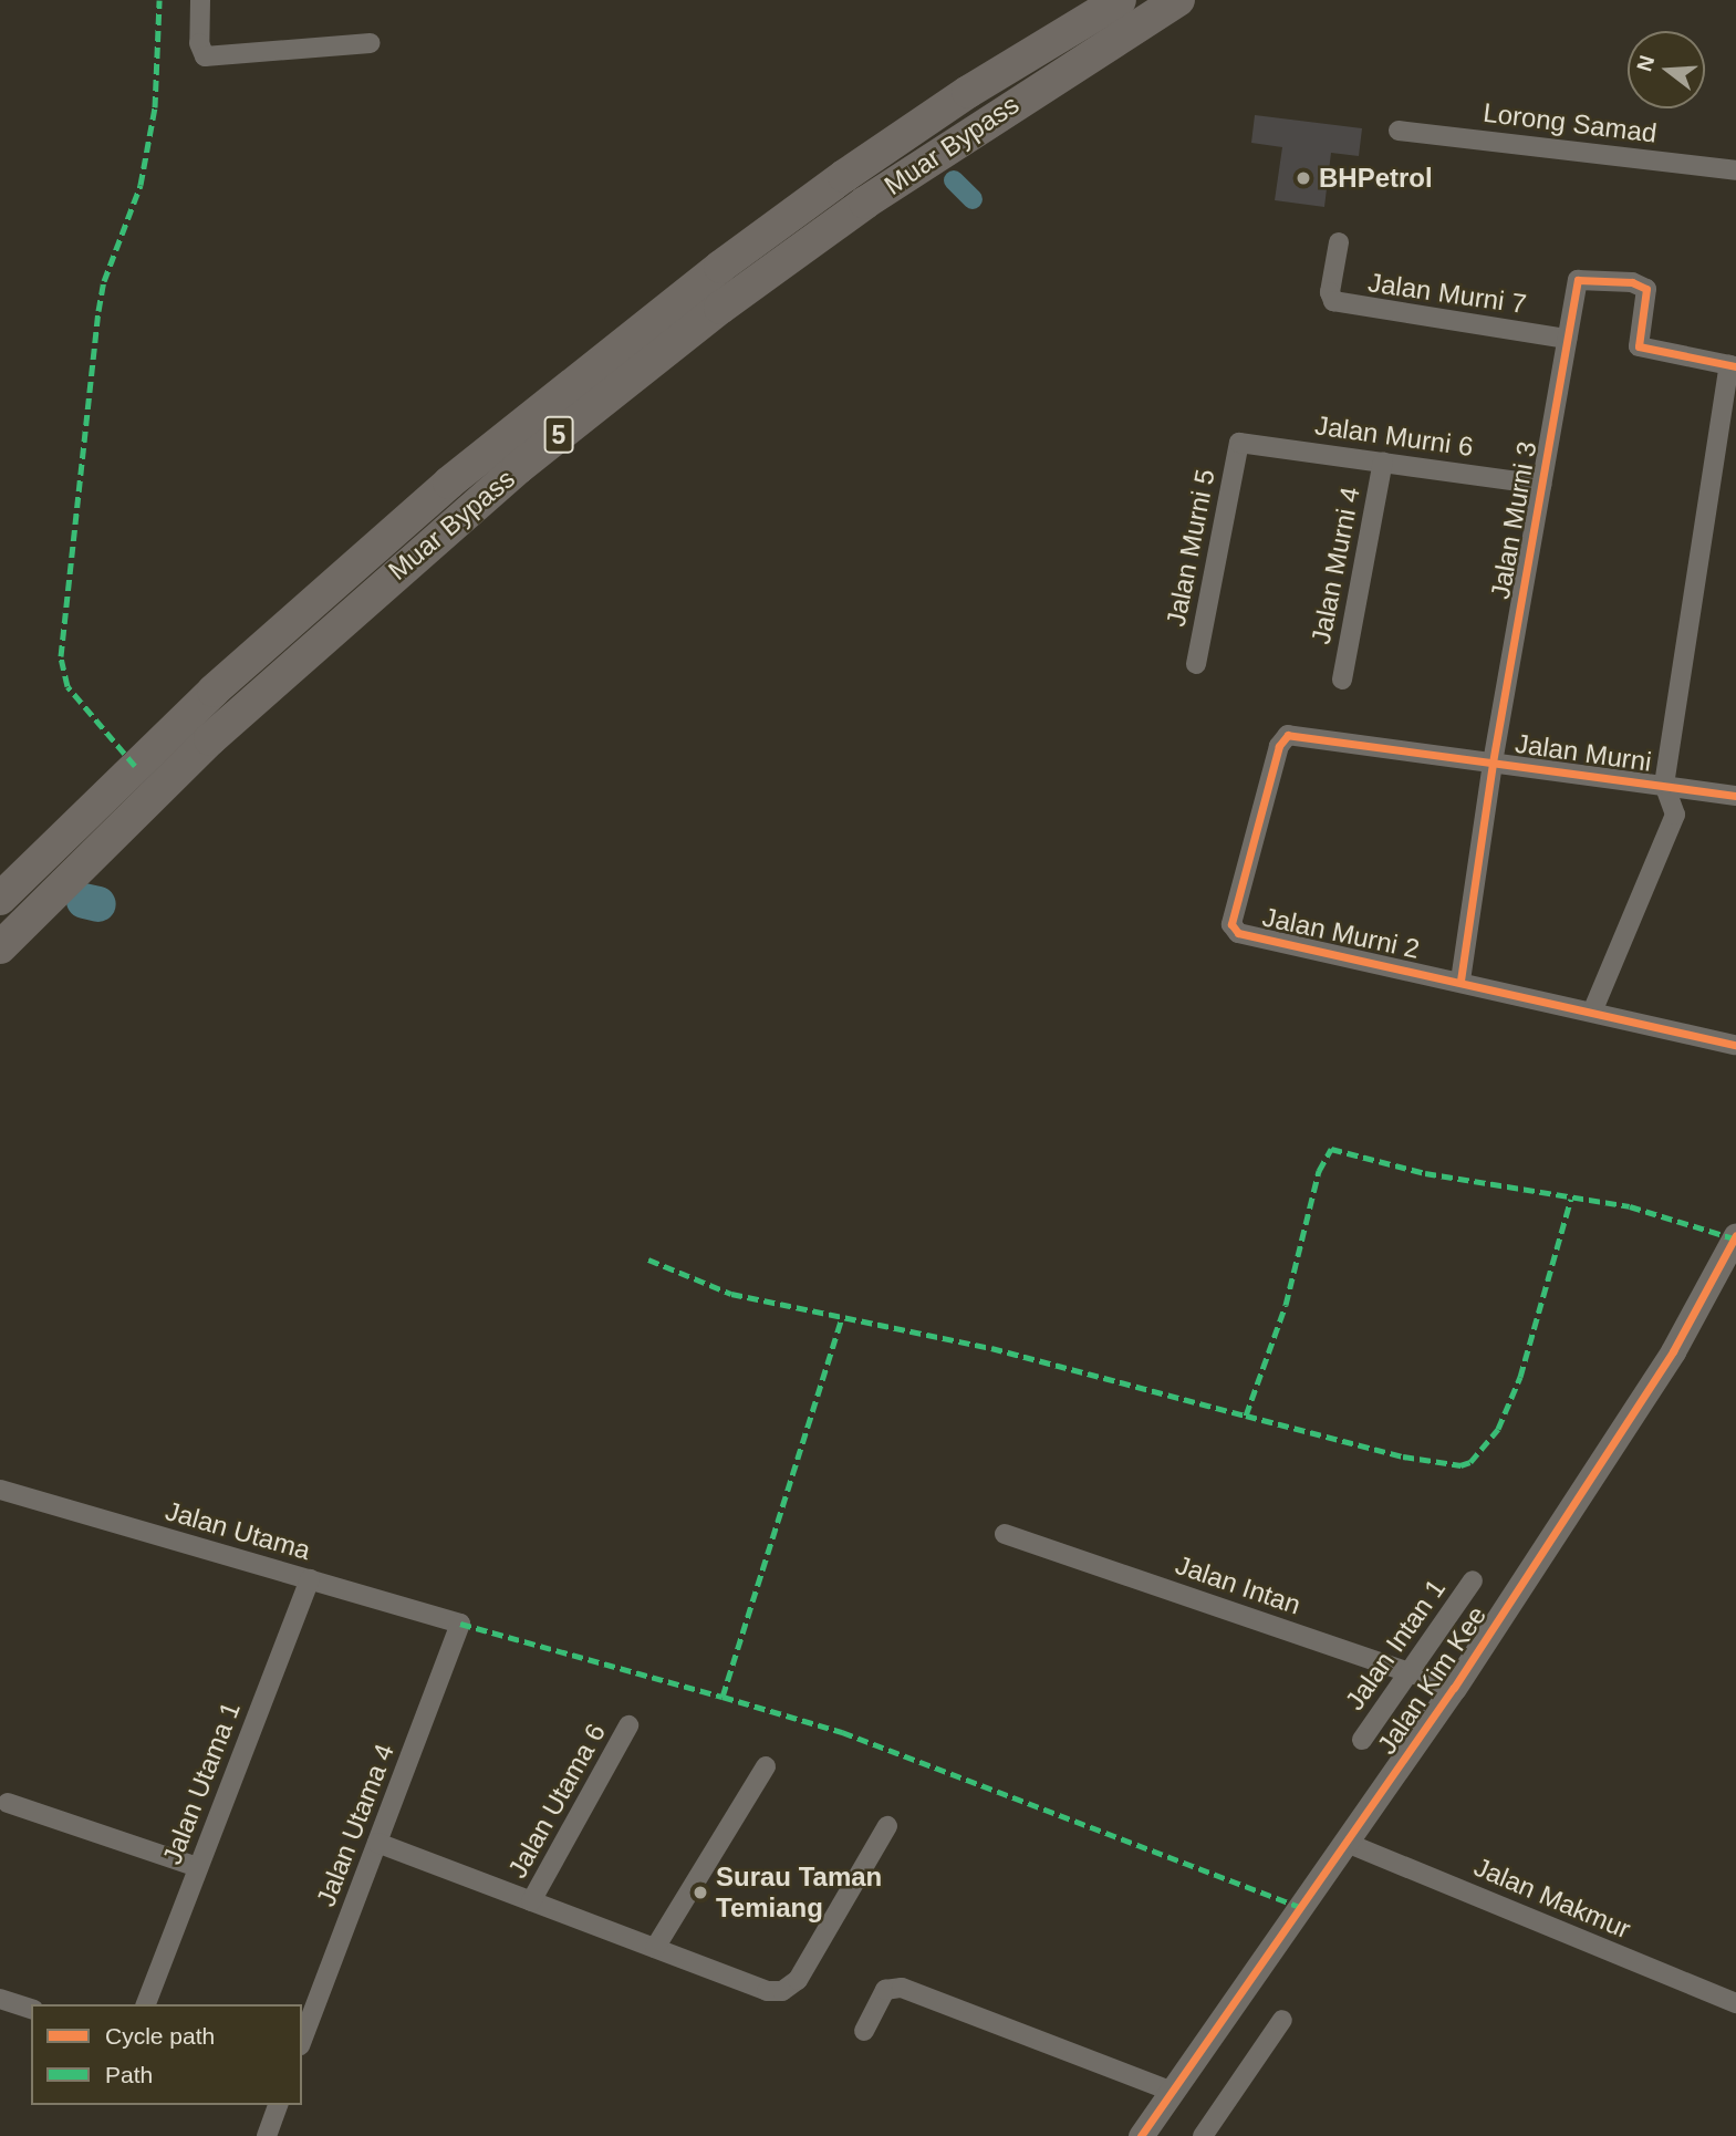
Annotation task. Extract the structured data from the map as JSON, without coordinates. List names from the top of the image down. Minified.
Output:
{"streets":{"highway":["Muar Bypass","5"],"street":["Lorong Samad","Jalan Murni 7","Jalan Murni 6","Jalan Murni 3","Jalan Murni 5","Jalan Murni 4","Jalan Murni","Jalan Murni 2","Jalan Utama","Jalan Intan","Jalan Intan 1","Jalan Kim Kee","Jalan Utama 1","Jalan Utama 6","Jalan Utama 4","Jalan Makmur"]},"crossings":[["Jalan Murni 7","Jalan Murni 3"],["Jalan Murni 6","Jalan Murni 3"],["Jalan Murni 6","Jalan Murni 5"],["Jalan Murni 6","Jalan Murni 4"],["Jalan Murni 3","Jalan Murni"],["Jalan Murni 3","Jalan Murni 2"],["Jalan Murni","Jalan Murni 2"],["Jalan Utama","Jalan Utama 1"],["Jalan Utama","Jalan Utama 4"],["Jalan Intan","Jalan Intan 1"],["Jalan Intan","Jalan Kim Kee"],["Jalan Kim Kee","Jalan Makmur"]],"places":["BHPetrol","Surau Taman Temiang"],"legend":["Cycle path","Path"],"north":"left"}
